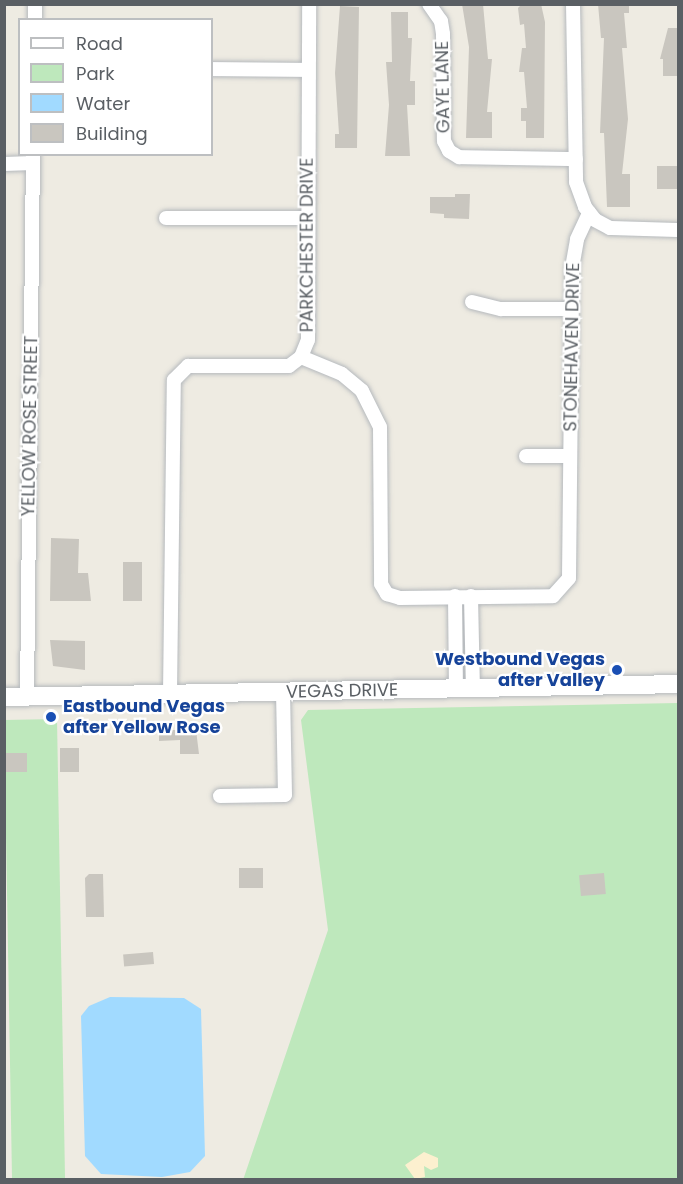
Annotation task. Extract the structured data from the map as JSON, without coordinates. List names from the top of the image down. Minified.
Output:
{"streets":{"main road":["VEGAS DRIVE"],"street":["GAYE LANE","PARKCHESTER DRIVE","STONEHAVEN DRIVE","YELLOW ROSE STREET"]},"crossings":[["PARKCHESTER DRIVE","VEGAS DRIVE"],["YELLOW ROSE STREET","VEGAS DRIVE"]],"places":["Westbound Vegas after Valley","Eastbound Vegas after Yellow Rose"],"legend":["Road","Park","Water","Building"]}
